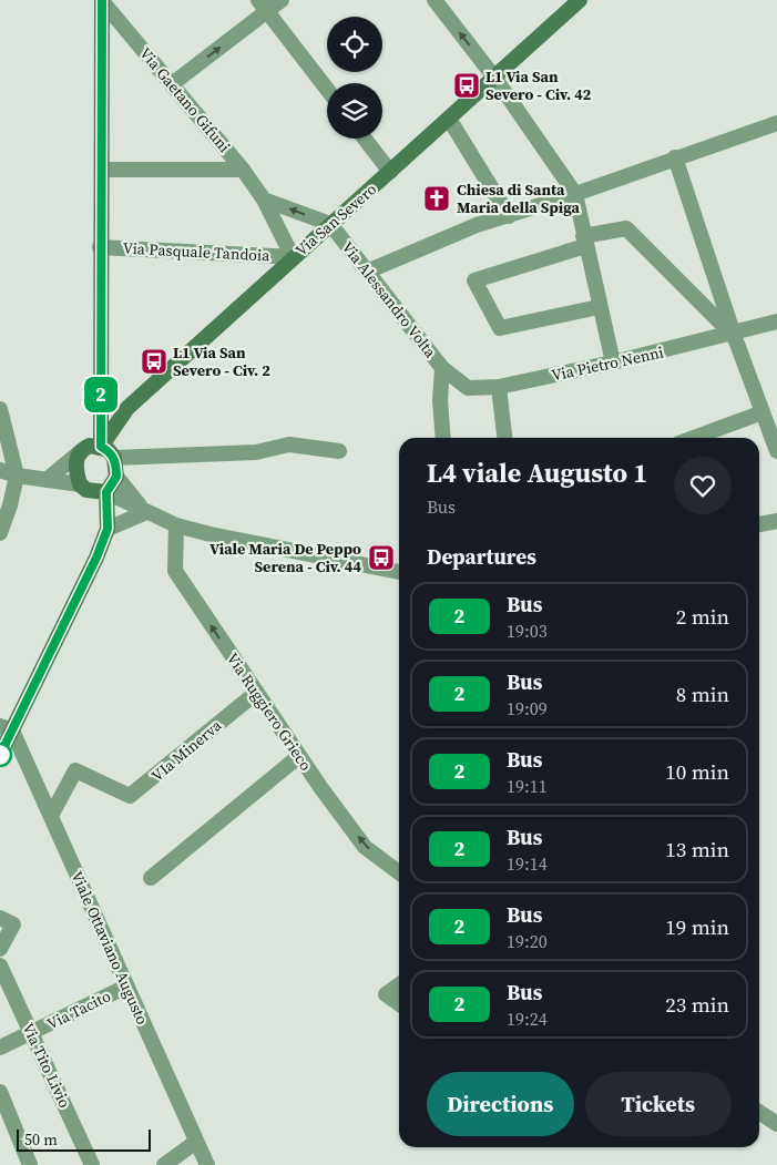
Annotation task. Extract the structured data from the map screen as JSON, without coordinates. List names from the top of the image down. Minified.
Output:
{"streets":{"main road":["Via San Severo"],"street":["Via Gaetano Gifuni","Via Pasquale Tandoia","Via Alessandro Volta","Via Pietro Nenni","Via Ruggiero Grieco","VIa Minerva","Viale Ottaviano Augusto","Via Tacito","Via Tito Livio"]},"crossings":[["Via Gaetano Gifuni","Via San Severo"],["Via Gaetano Gifuni","Via Pasquale Tandoia"],["Via San Severo","Via Pasquale Tandoia"],["Via San Severo","Via Alessandro Volta"],["Via Alessandro Volta","Via Pietro Nenni"],["Via Ruggiero Grieco","VIa Minerva"],["VIa Minerva","Viale Ottaviano Augusto"],["Viale Ottaviano Augusto","Via Tacito"],["Via Tacito","Via Tito Livio"]],"one_way":["Via Ruggiero Grieco"],"places":{"bus stop":["L1 Via San Severo - Civ. 42","L1 Via San Severo - Civ. 2","Viale Maria De Peppo Serena - Civ. 44"],"church":["Chiesa di Santa Maria della Spiga"]},"lines":["bus line 2"],"scale_bar":"50 m","page":{"on_map":"2","heading":[["L4 viale Augusto 1","Bus"],"Departures"],"list":[{"mark":"2","name":"Bus","note":"19:03","value":"2 min"},{"mark":"2","name":"Bus","note":"19:09","value":"8 min"},{"mark":"2","name":"Bus","note":"19:11","value":"10 min"},{"mark":"2","name":"Bus","note":"19:14","value":"13 min"},{"mark":"2","name":"Bus","note":"19:20","value":"19 min"},{"mark":"2","name":"Bus","note":"19:24","value":"23 min"}],"buttons":["Directions","Tickets"],"scale":"50 m"}}
